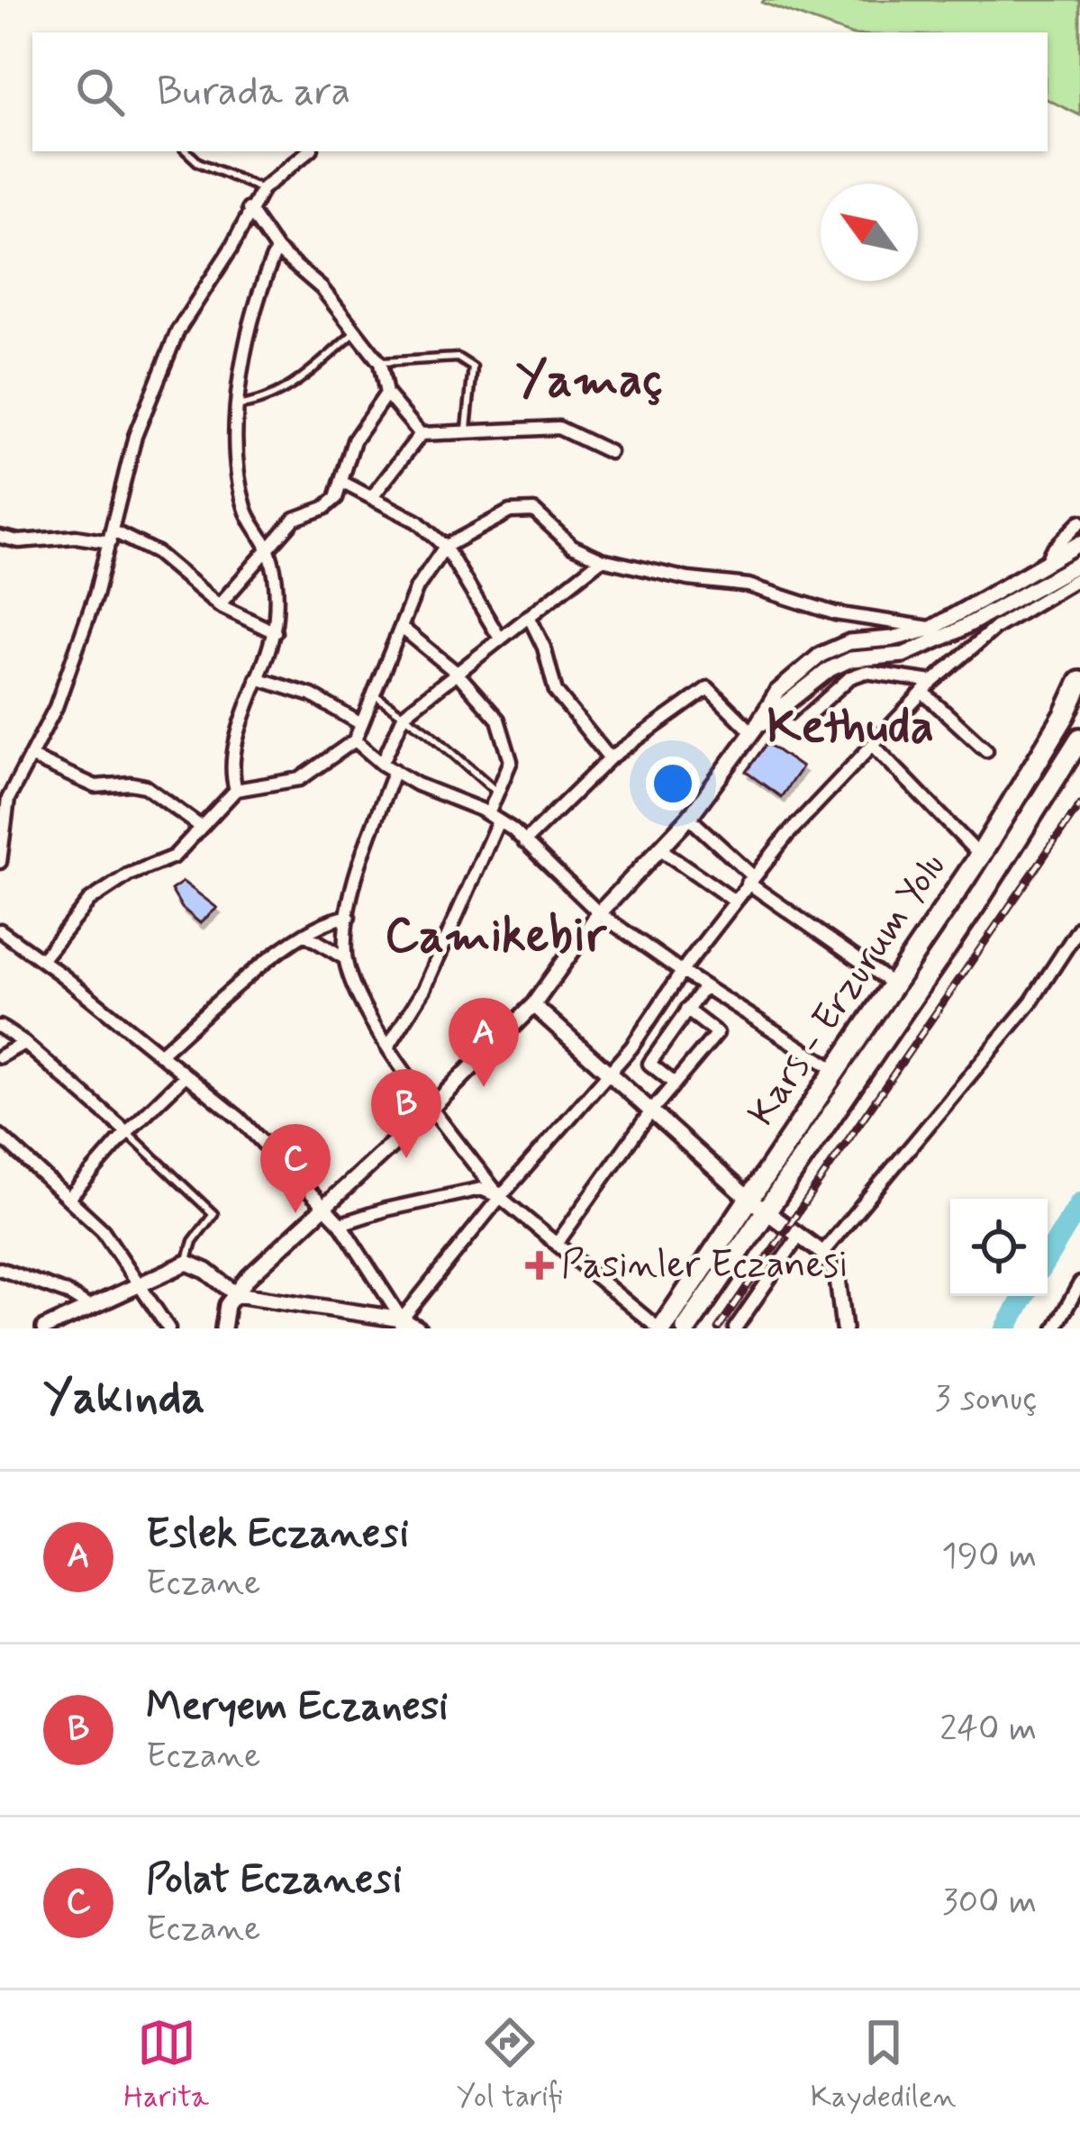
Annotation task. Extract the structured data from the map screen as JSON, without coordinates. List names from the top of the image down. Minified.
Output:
{"streets":{"highway":["Kars - Erzurum Yolu"]},"districts":["Yamaç","Kethuda","Camikebir"],"places":{"health":["Pasinler Eczanesi"]},"north":"top left","page":{"search":"Burada ara","pins":["A","B","C"],"heading":["Yakında","3 sonuç"],"list":[{"mark":"A","name":"Eslek Eczanesi","note":"Eczane","value":"190 m"},{"mark":"B","name":"Meryem Eczanesi","note":"Eczane","value":"240 m"},{"mark":"C","name":"Polat Eczanesi","note":"Eczane","value":"300 m"}],"nav":["Harita","Yol tarifi","Kaydedilen"]}}
